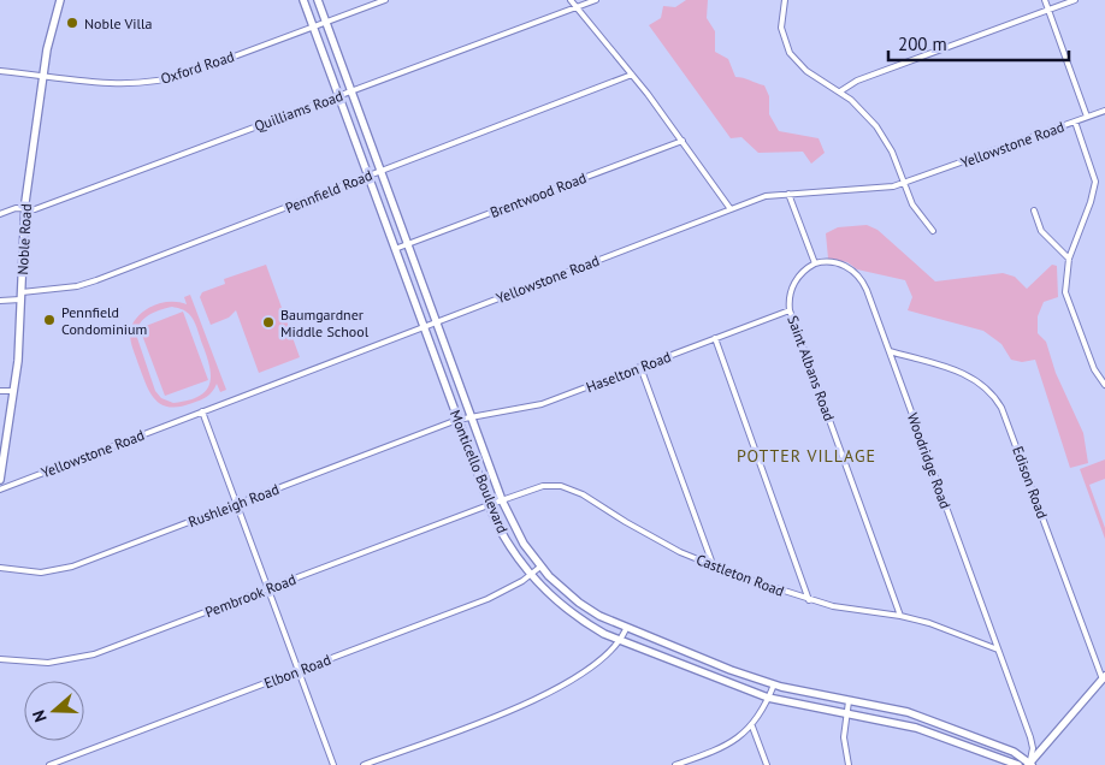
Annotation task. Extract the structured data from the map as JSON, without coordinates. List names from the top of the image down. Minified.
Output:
{"streets":{"main road":["Noble Road","Monticello Boulevard"],"street":["Oxford Road","Quilliams Road","Yellowstone Road","Pennfield Road","Brentwood Road","Saint Albans Road","Haselton Road","Woodridge Road","Edison Road","Rushleigh Road","Castleton Road","Pembrook Road","Elbon Road"]},"crossings":[["Oxford Road","Noble Road"],["Oxford Road","Monticello Boulevard"],["Quilliams Road","Noble Road"],["Quilliams Road","Monticello Boulevard"],["Yellowstone Road","Monticello Boulevard"],["Pennfield Road","Noble Road"],["Pennfield Road","Monticello Boulevard"],["Brentwood Road","Monticello Boulevard"],["Saint Albans Road","Haselton Road"],["Saint Albans Road","Woodridge Road"],["Saint Albans Road","Castleton Road"],["Haselton Road","Monticello Boulevard"],["Haselton Road","Rushleigh Road"],["Woodridge Road","Monticello Boulevard"],["Woodridge Road","Edison Road"],["Woodridge Road","Castleton Road"],["Monticello Boulevard","Rushleigh Road"],["Monticello Boulevard","Castleton Road"],["Monticello Boulevard","Pembrook Road"],["Monticello Boulevard","Elbon Road"],["Castleton Road","Pembrook Road"]],"districts":["POTTER VILLAGE"],"places":["Noble Villa","Pennfield Condominium","Baumgardner Middle School"],"scale_bar":"200 m","north":"left"}
